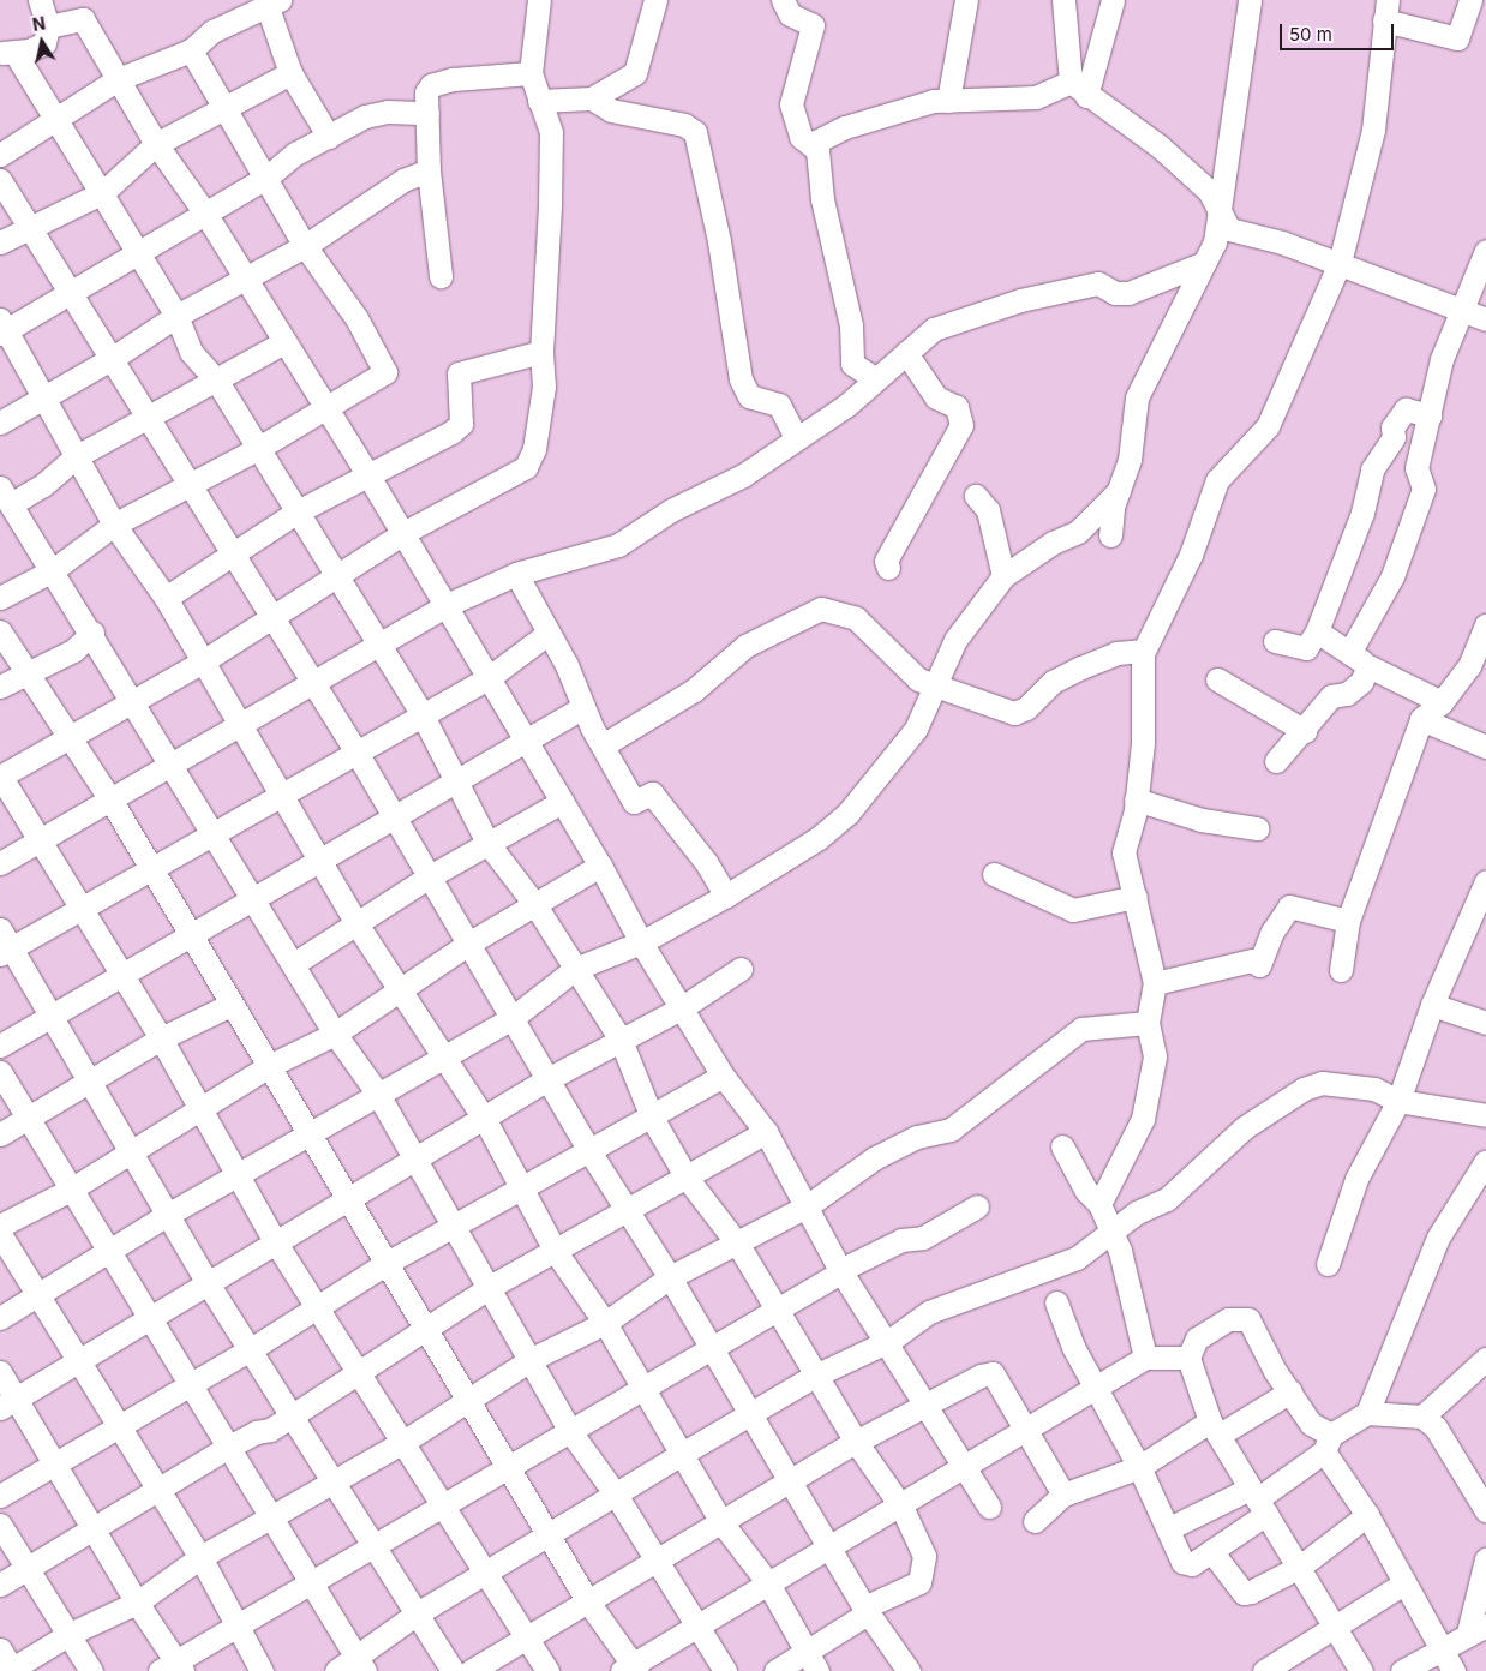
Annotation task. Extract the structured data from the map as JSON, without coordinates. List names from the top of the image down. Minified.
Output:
{"scale_bar":"50 m","north":"top"}
